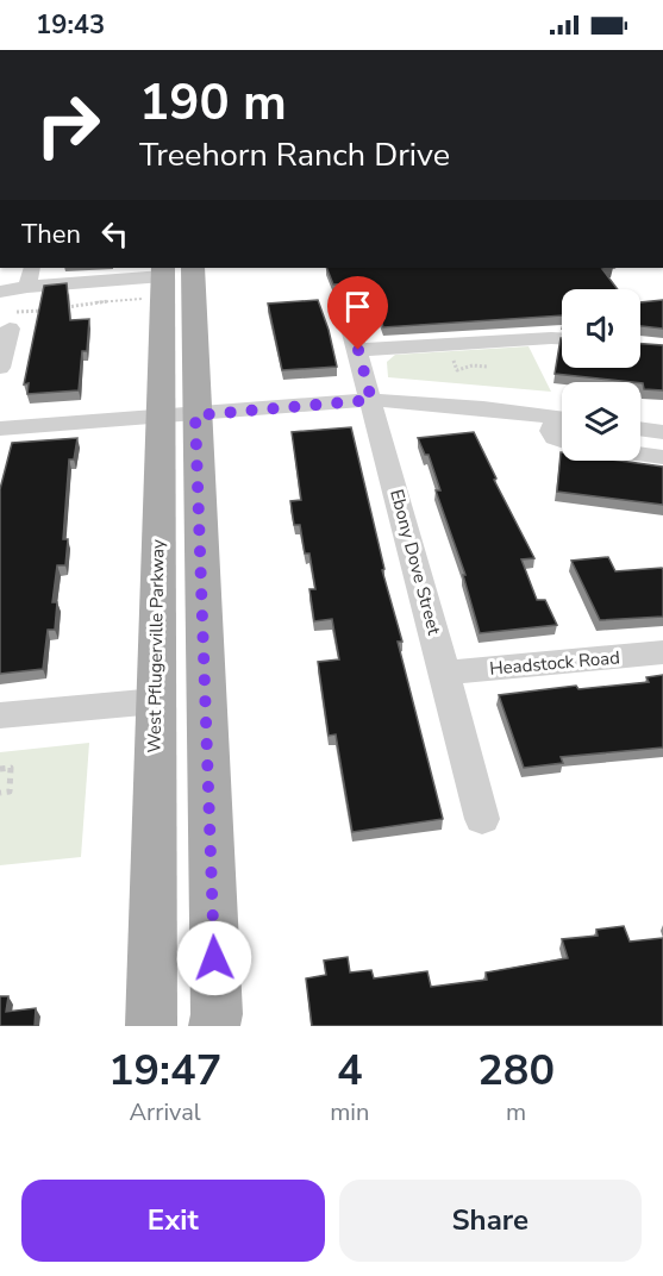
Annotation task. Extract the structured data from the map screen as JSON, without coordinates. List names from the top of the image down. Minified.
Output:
{"streets":{"main road":["West Pflugerville Parkway"],"street":["Ebony Dove Street","Headstock Road"]},"crossings":[["Ebony Dove Street","Headstock Road"]],"page":{"status":"19:43","turn":["190 m","Treehorn Ranch Drive"],"then":"Then","eta":["19:47","Arrival","4","min","280","m"],"buttons":["Exit","Share"]}}
